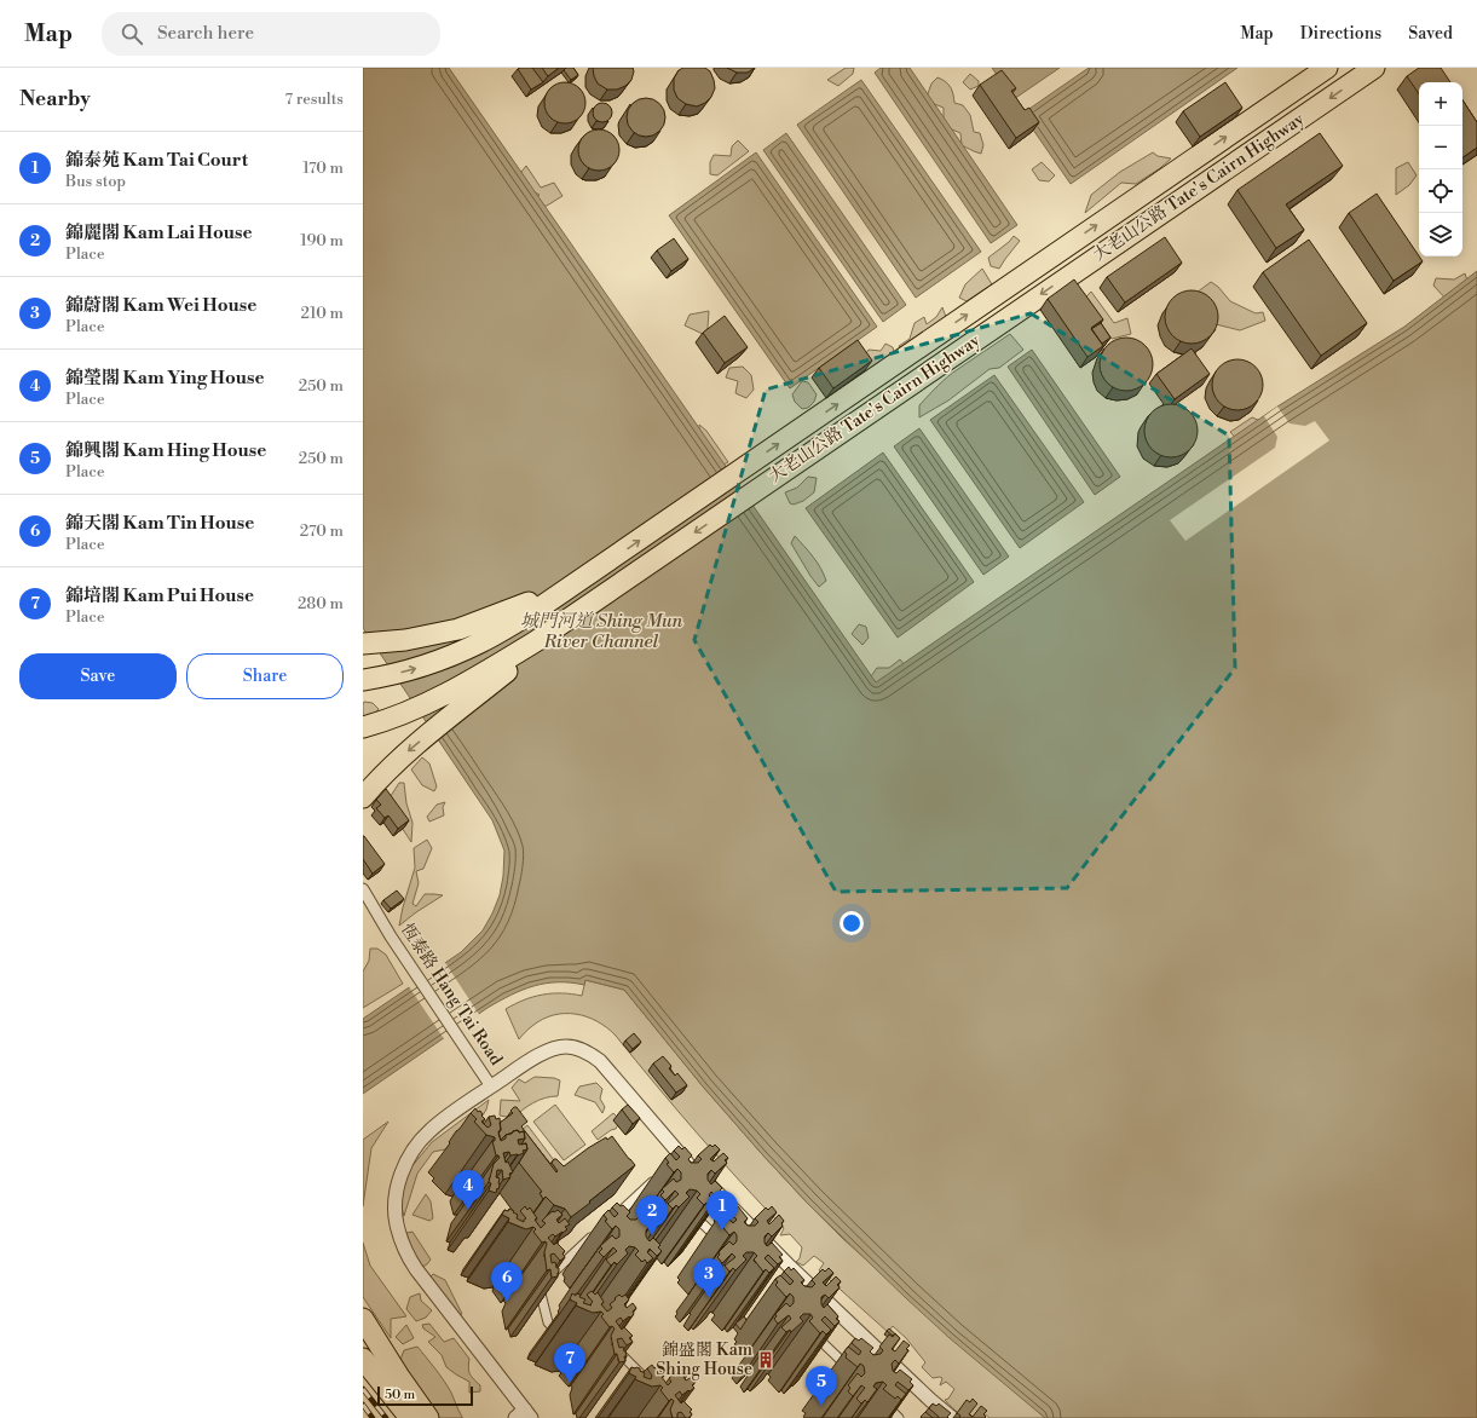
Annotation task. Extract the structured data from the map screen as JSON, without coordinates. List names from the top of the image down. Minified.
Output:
{"streets":{"highway":["大老山公路 Tate's Cairn Highway"],"street":["恆泰路 Hang Tai Road"]},"water":["城門河道 Shing Mun River Channel"],"places":{"building":["錦盛閣 Kam Shing House"]},"scale_bar":"50 m","page":{"header":"Map","search":"Search here","nav":["Map","Directions","Saved"],"heading":["Nearby","7 results"],"map_buttons":["+","−"],"list":[{"mark":"1","name":"錦泰苑 Kam Tai Court","note":"Bus stop","value":"170 m"},{"mark":"2","name":"錦麗閣 Kam Lai House","note":"Place","value":"190 m"},{"mark":"3","name":"錦蔚閣 Kam Wei House","note":"Place","value":"210 m"},{"mark":"4","name":"錦瑩閣 Kam Ying House","note":"Place","value":"250 m"},{"mark":"5","name":"錦興閣 Kam Hing House","note":"Place","value":"250 m"},{"mark":"6","name":"錦天閣 Kam Tin House","note":"Place","value":"270 m"},{"mark":"7","name":"錦培閣 Kam Pui House","note":"Place","value":"280 m"}],"buttons":["Save","Share"],"pins":["4","1","2","3","6","7","5"],"scale":"50 m"}}
